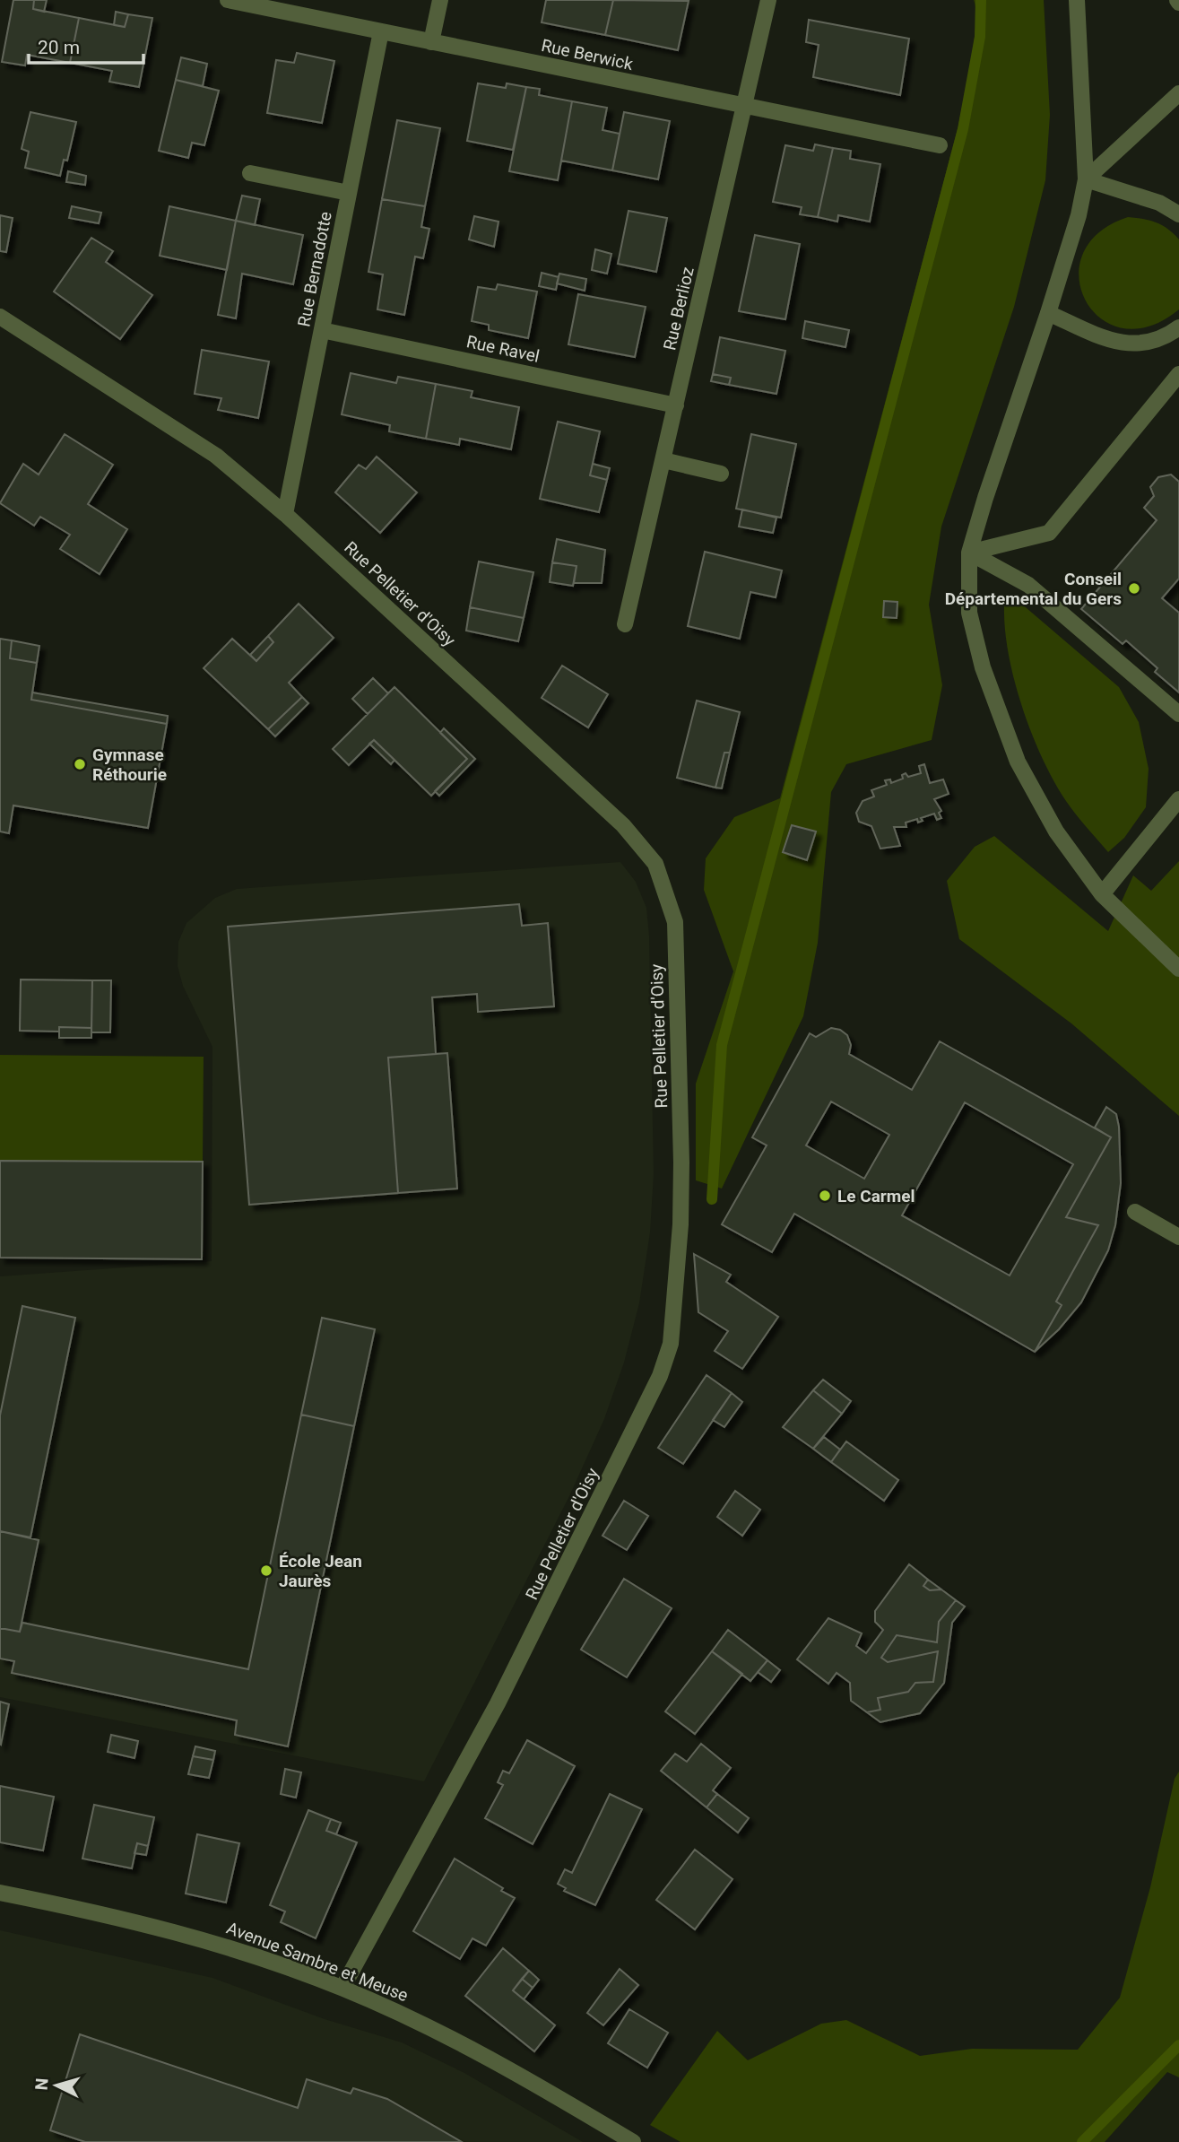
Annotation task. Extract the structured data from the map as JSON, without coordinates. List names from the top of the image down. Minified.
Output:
{"streets":{"street":["Rue Berwick","Rue Bernadotte","Rue Berlioz","Rue Ravel","Rue Pelletier d'Oisy","Avenue Sambre et Meuse"]},"crossings":[["Rue Berwick","Rue Bernadotte"],["Rue Berwick","Rue Berlioz"],["Rue Bernadotte","Rue Ravel"],["Rue Bernadotte","Rue Pelletier d'Oisy"],["Rue Berlioz","Rue Ravel"],["Rue Pelletier d'Oisy","Avenue Sambre et Meuse"]],"places":["Conseil Départemental du Gers","Gymnase Réthourie","Le Carmel","École Jean Jaurès"],"scale_bar":"20 m","north":"left"}
